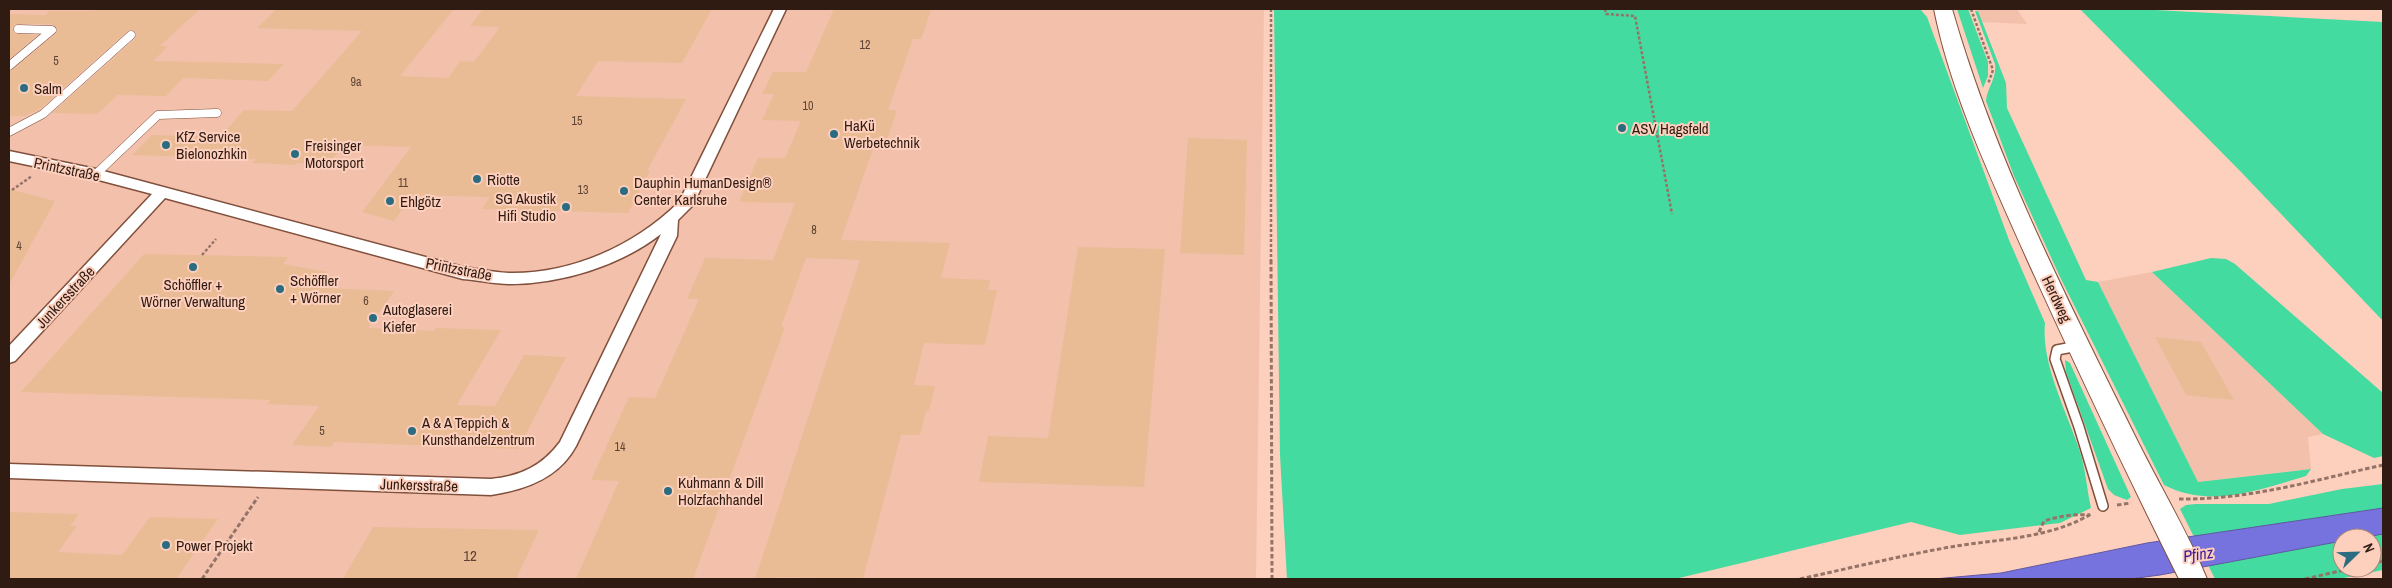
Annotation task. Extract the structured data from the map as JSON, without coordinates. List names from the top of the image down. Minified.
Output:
{"streets":{"main road":["Herdweg"],"street":["Printzstraße","Junkersstraße"]},"crossings":[["Printzstraße","Junkersstraße"]],"water":["Pfinz"],"places":["Salm","ASV Hagsfeld","HaKü Werbetechnik","KfZ Service Bielonozhkin","Freisinger Motorsport","Riotte","Dauphin HumanDesign® Center Karlsruhe","Ehlgötz","SG Akustik Hifi Studio","Schöffler + Wörner Verwaltung","Schöffler + Wörner","Autoglaserei Kiefer","A & A Teppich & Kunsthandelzentrum","Kuhmann & Dill Holzfachhandel","Power Projekt"],"house_numbers":["12","5","9a","10","15","11","13","8","4","6","5","14","12"],"north":"top right"}
